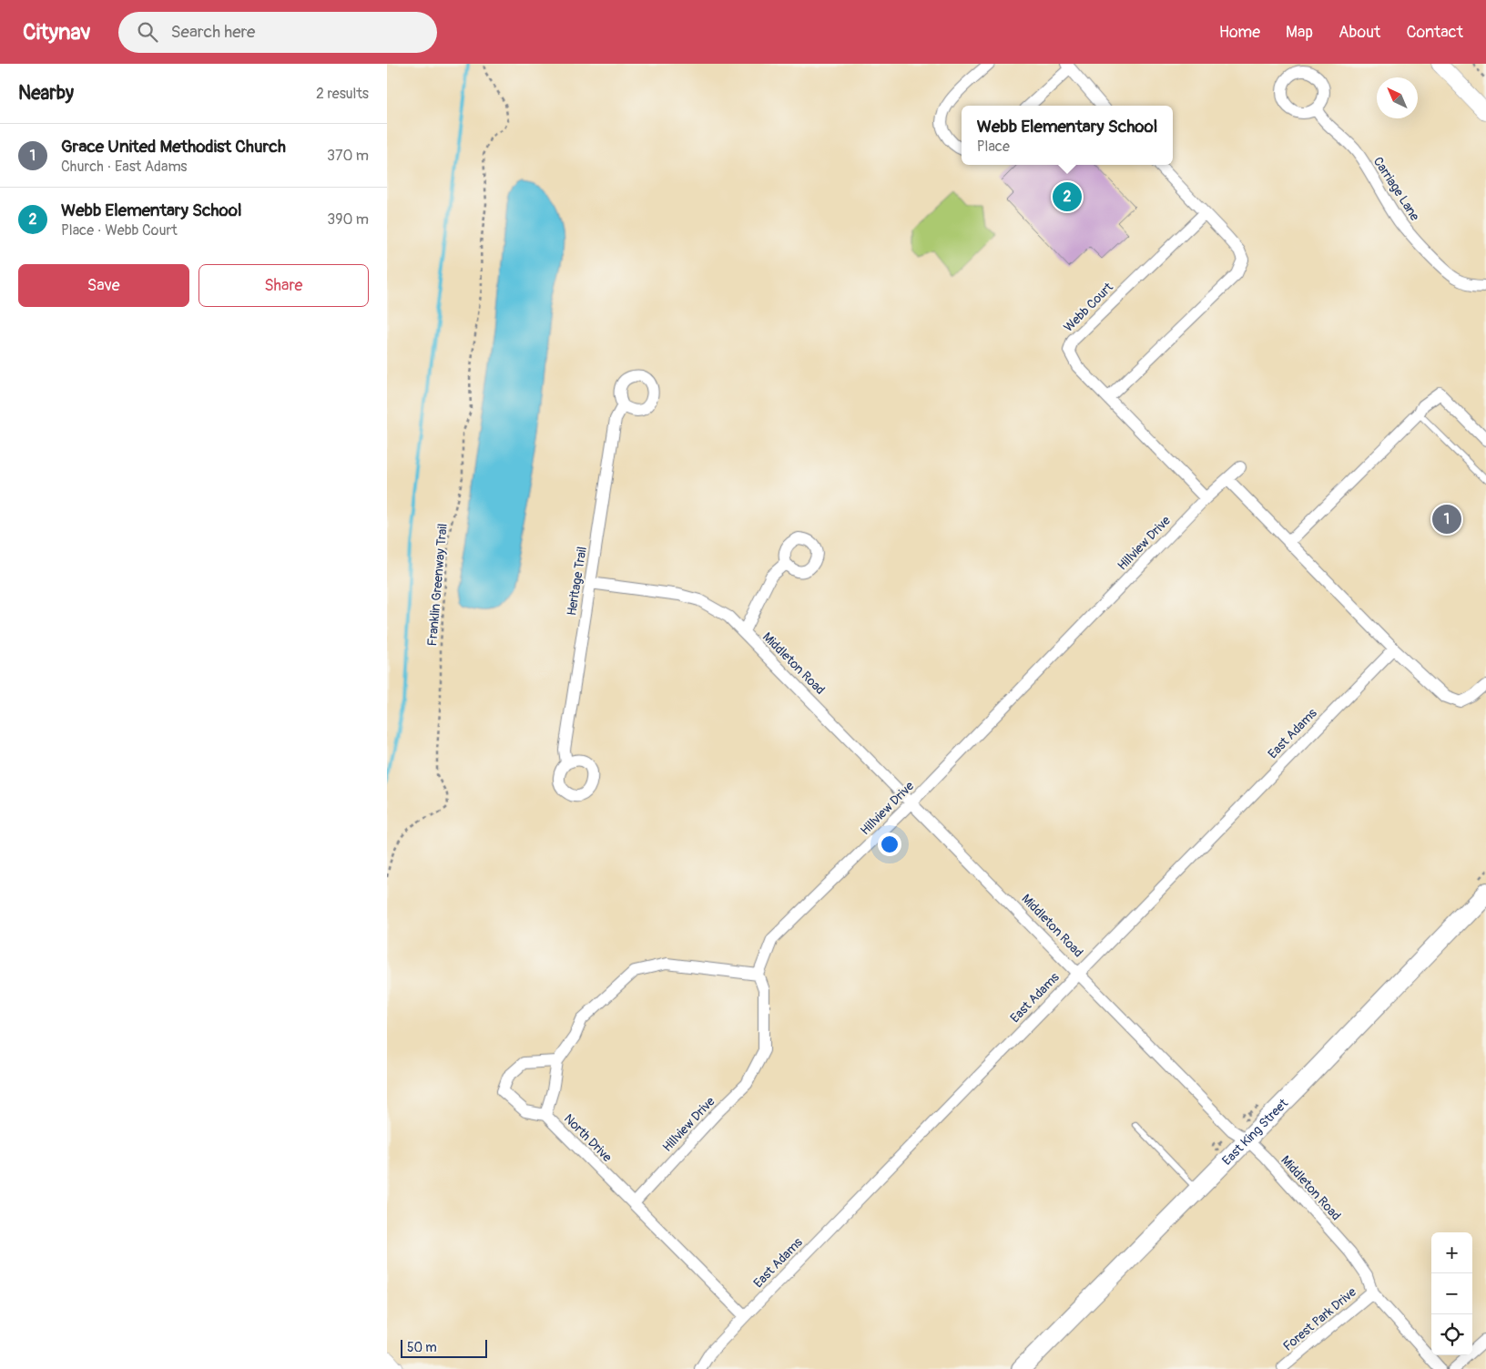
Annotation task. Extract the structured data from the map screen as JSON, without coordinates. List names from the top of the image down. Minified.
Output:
{"streets":{"main road":["East King Street"],"street":["Carriage Lane","Webb Court","Hillview Drive","Heritage Trail","Middleton Road","East Adams","North Drive","Forest Park Drive"],"path":["Franklin Greenway Trail"]},"crossings":[["Webb Court","Hillview Drive"],["Hillview Drive","Middleton Road"],["Hillview Drive","North Drive"],["Heritage Trail","Middleton Road"],["Middleton Road","East Adams"],["Middleton Road","East King Street"],["Middleton Road","Forest Park Drive"],["East Adams","North Drive"]],"scale_bar":"50 m","north":"top left","page":{"header":"Citynav","search":"Search here","nav":["Home","Map","About","Contact"],"heading":["Nearby","2 results"],"popup":["Webb Elementary School","Place"],"list":[{"mark":"1","name":"Grace United Methodist Church","note":"Church · East Adams","value":"370 m"},{"mark":"2","name":"Webb Elementary School","note":"Place · Webb Court","value":"390 m"}],"pins":["2","1"],"buttons":["Save","Share"],"map_buttons":["+","−"],"scale":"50 m"}}
